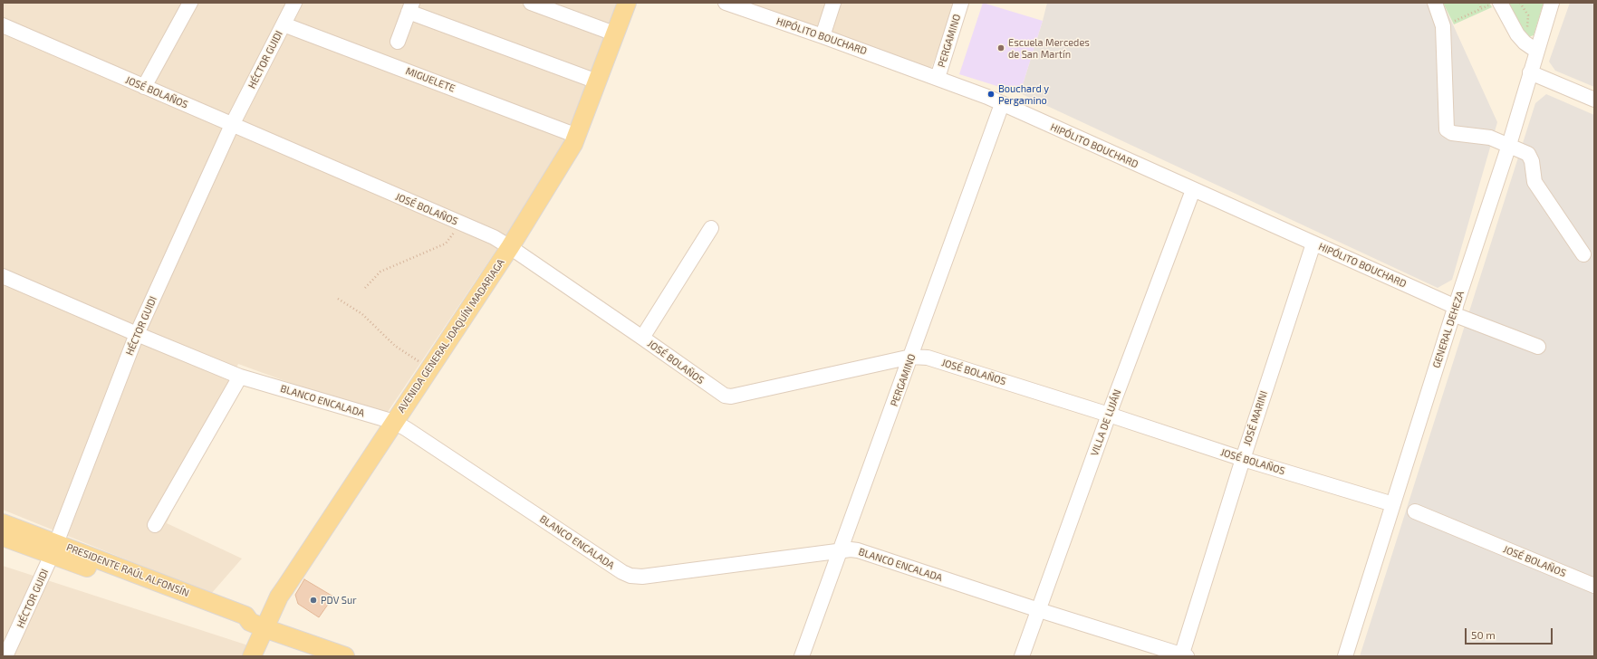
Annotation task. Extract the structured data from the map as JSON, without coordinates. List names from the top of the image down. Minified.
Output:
{"streets":{"main road":["AVENIDA GENERAL JOAQUÍN MADARIAGA","PRESIDENTE RAÚL ALFONSÍN"],"street":["HIPÓLITO BOUCHARD","PERGAMINO","HÉCTOR GUIDI","MIGUELETE","JOSÉ BOLAÑOS","GENERAL DEHEZA","BLANCO ENCALADA","JOSÉ MARINI","VILLA DE LUJÁN"]},"crossings":[["HIPÓLITO BOUCHARD","PERGAMINO"],["HIPÓLITO BOUCHARD","GENERAL DEHEZA"],["HIPÓLITO BOUCHARD","JOSÉ MARINI"],["HIPÓLITO BOUCHARD","VILLA DE LUJÁN"],["PERGAMINO","JOSÉ BOLAÑOS"],["PERGAMINO","BLANCO ENCALADA"],["HÉCTOR GUIDI","MIGUELETE"],["HÉCTOR GUIDI","JOSÉ BOLAÑOS"],["HÉCTOR GUIDI","BLANCO ENCALADA"],["HÉCTOR GUIDI","PRESIDENTE RAÚL ALFONSÍN"],["MIGUELETE","AVENIDA GENERAL JOAQUÍN MADARIAGA"],["JOSÉ BOLAÑOS","GENERAL DEHEZA"],["JOSÉ BOLAÑOS","AVENIDA GENERAL JOAQUÍN MADARIAGA"],["JOSÉ BOLAÑOS","JOSÉ MARINI"],["JOSÉ BOLAÑOS","VILLA DE LUJÁN"],["AVENIDA GENERAL JOAQUÍN MADARIAGA","BLANCO ENCALADA"],["AVENIDA GENERAL JOAQUÍN MADARIAGA","PRESIDENTE RAÚL ALFONSÍN"],["BLANCO ENCALADA","JOSÉ MARINI"],["BLANCO ENCALADA","VILLA DE LUJÁN"]],"places":["Escuela Mercedes de San Martín","Bouchard y Pergamino","PDV Sur"],"scale_bar":"50 m"}
